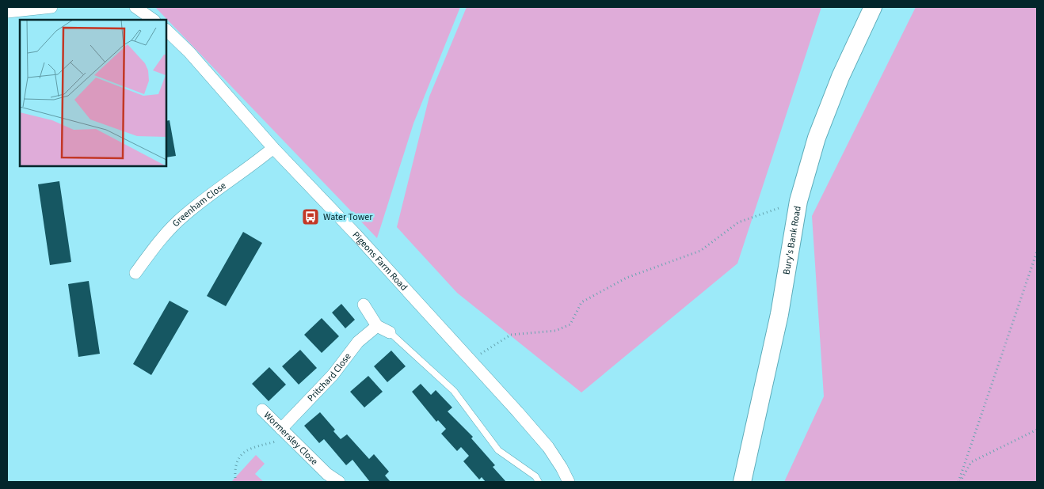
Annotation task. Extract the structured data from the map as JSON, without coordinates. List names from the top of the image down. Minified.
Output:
{"streets":{"street":["Greenham Close","Bury's Bank Road","Pigeons Farm Road","Pritchard Close","Wormersley Close"]},"crossings":[["Greenham Close","Pigeons Farm Road"],["Pritchard Close","Wormersley Close"]],"places":{"bus stop":["Water Tower"]}}
